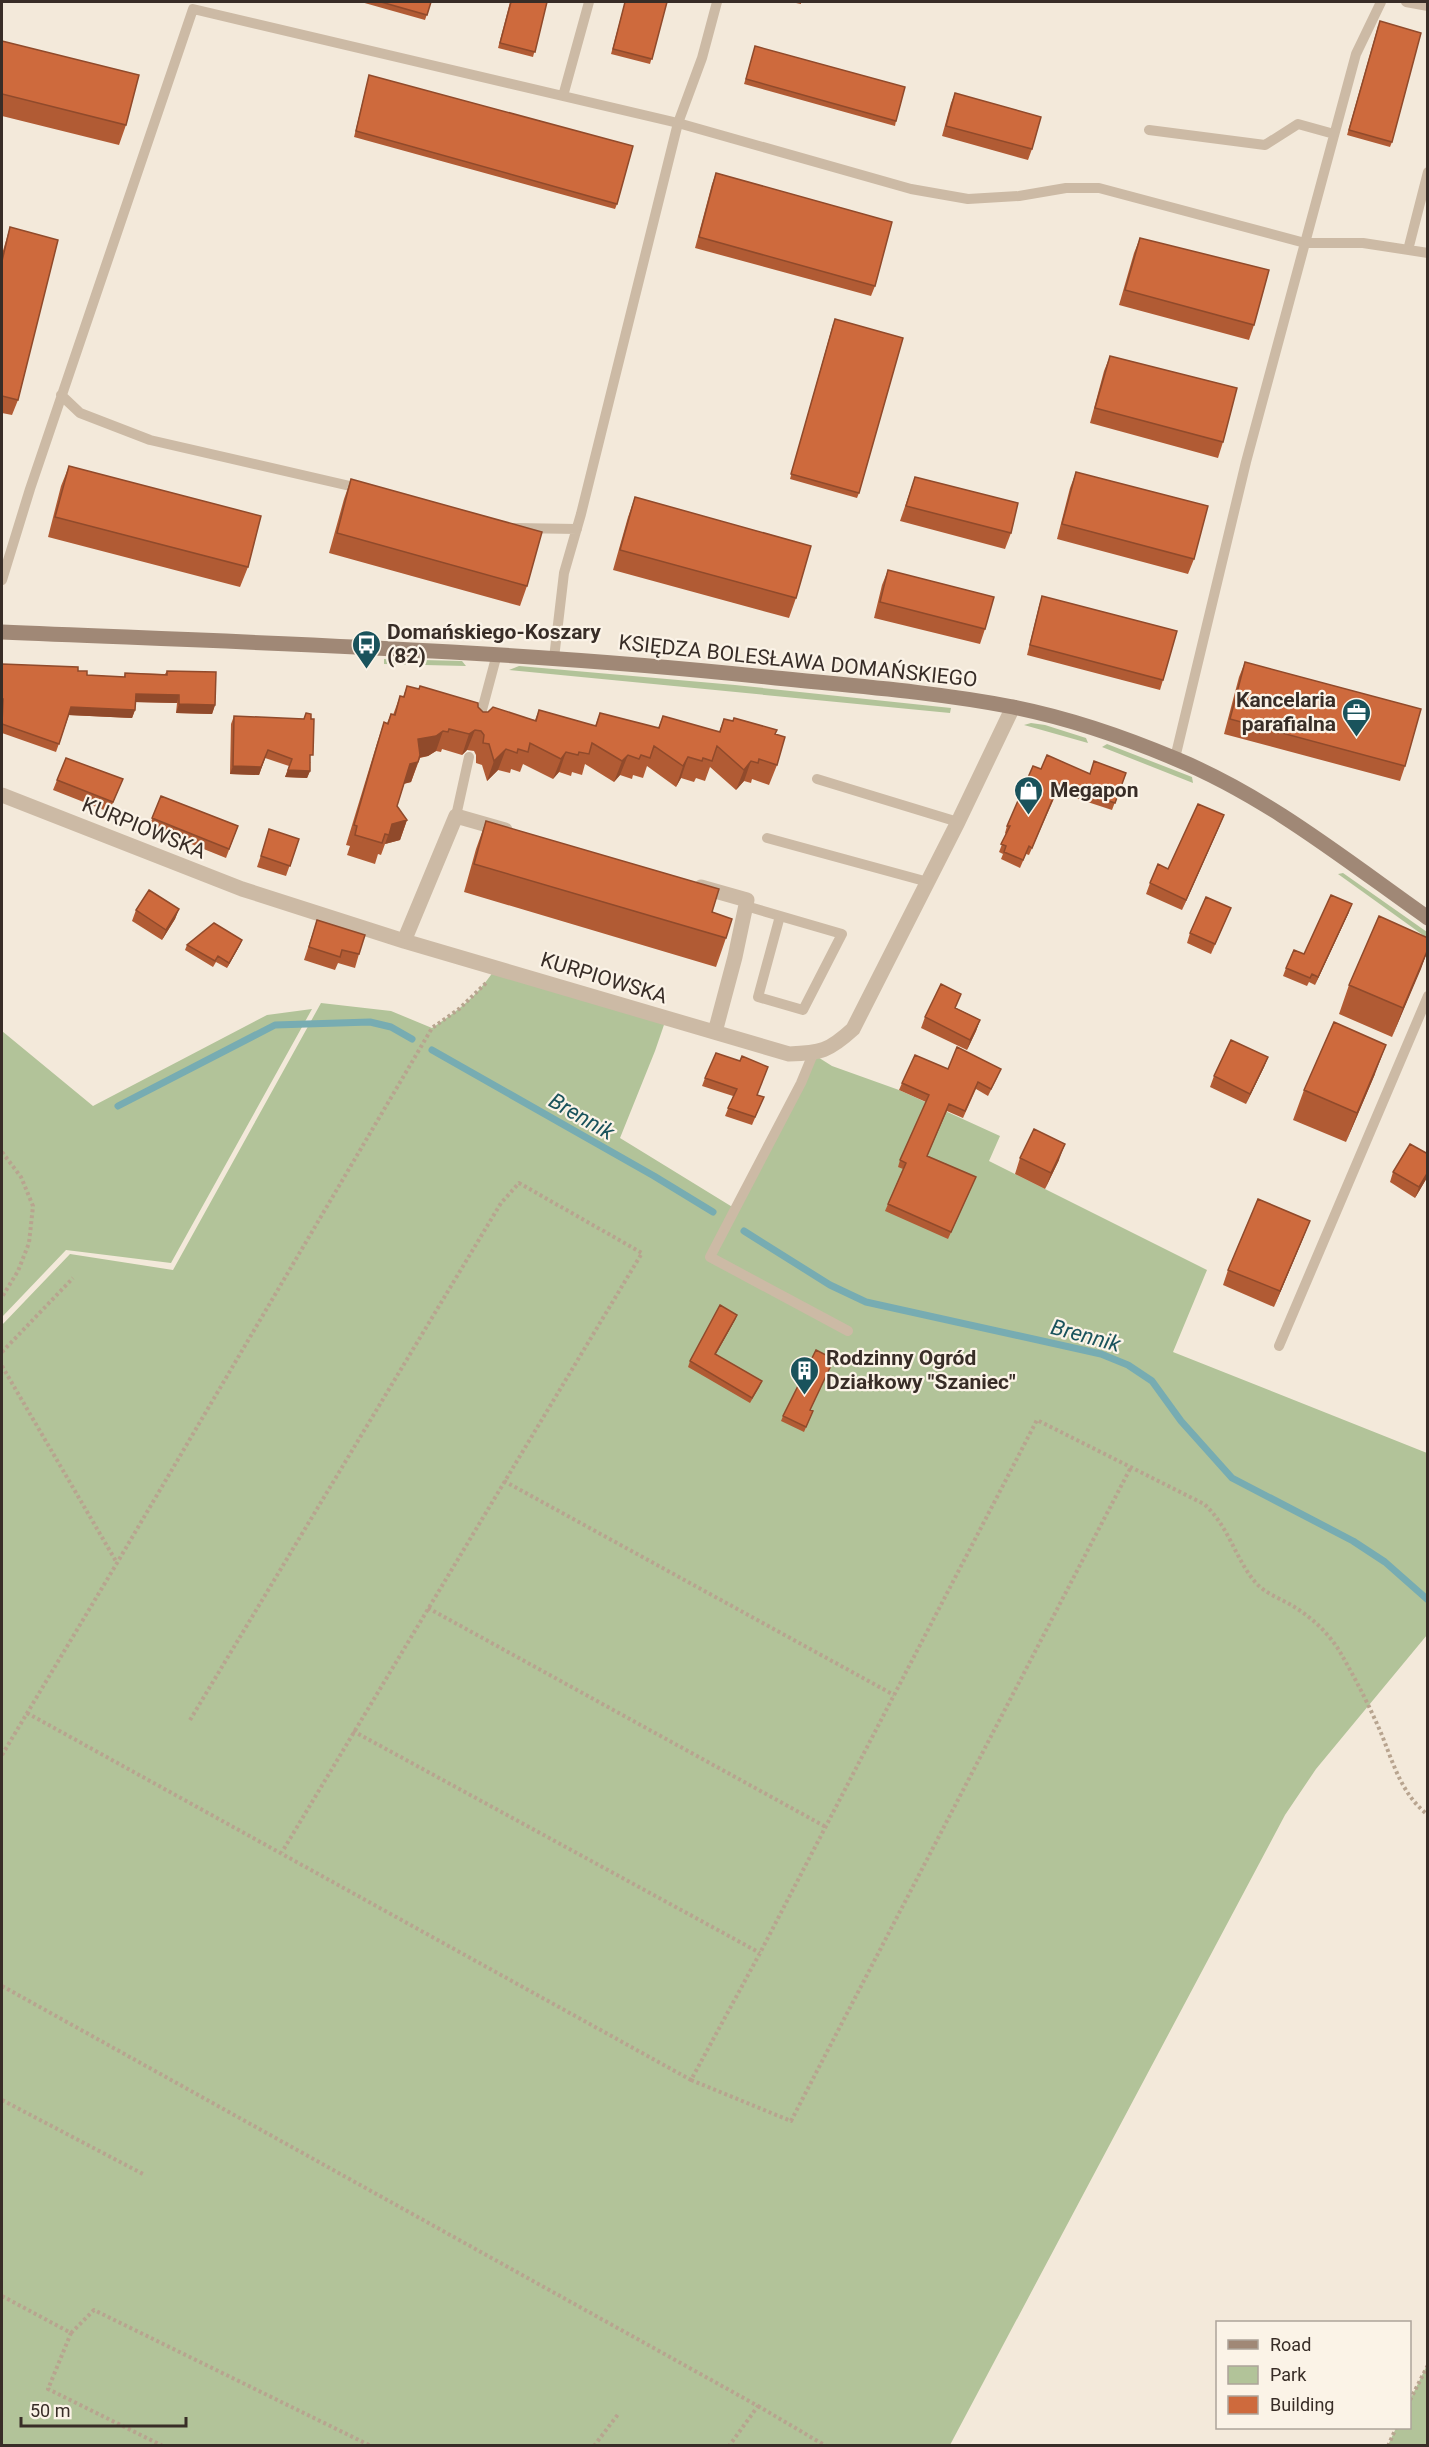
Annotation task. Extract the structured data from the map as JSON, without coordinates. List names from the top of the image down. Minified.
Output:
{"streets":{"main road":["KSIĘDZA BOLESŁAWA DOMAŃSKIEGO"],"street":["KURPIOWSKA"]},"crossings":[["KSIĘDZA BOLESŁAWA DOMAŃSKIEGO","KURPIOWSKA"]],"water":["Brennik"],"places":{"bus stop":["Domańskiego-Koszary (82)"],"office":["Kancelaria parafialna"],"shop":["Megapon"],"building":["Rodzinny Ogród Działkowy \"Szaniec\""]},"legend":["Road","Park","Building"],"scale_bar":"50 m"}
